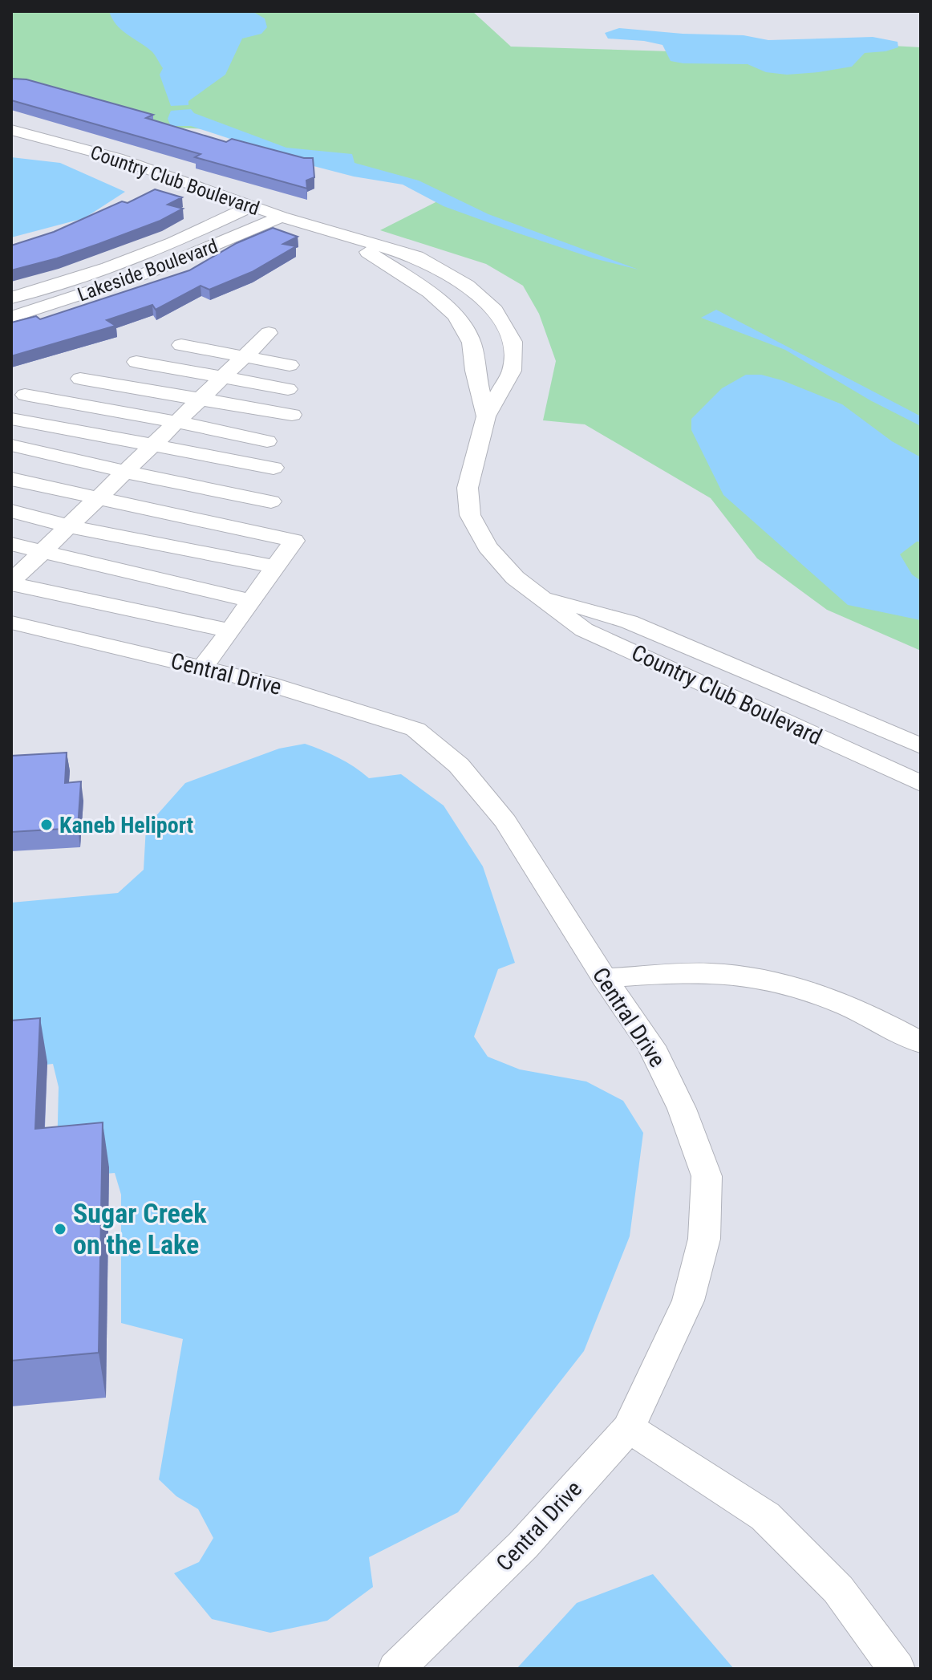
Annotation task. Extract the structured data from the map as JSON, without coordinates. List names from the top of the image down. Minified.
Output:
{"streets":{"street":["Country Club Boulevard","Lakeside Boulevard","Central Drive"]},"crossings":[["Country Club Boulevard","Lakeside Boulevard"]],"places":["Kaneb Heliport","Sugar Creek on the Lake"]}
